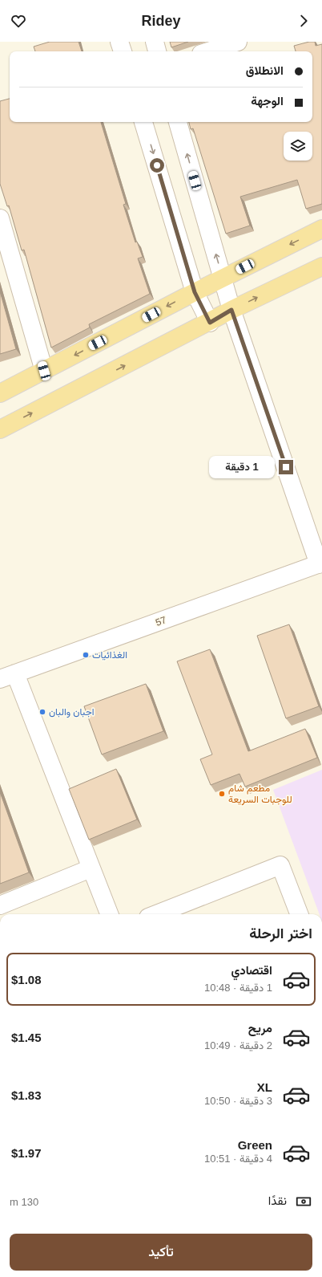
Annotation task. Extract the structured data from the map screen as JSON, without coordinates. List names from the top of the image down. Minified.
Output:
{"streets":{"street":["57"]},"places":["الغذائيات","اجبان والبان","مطعم شام للوجبات السريعة"],"page":{"header":"Ridey","banner":["الانطلاق","الوجهة"],"bubble":"1 دقيقة","heading":"اختر الرحلة","list":[{"name":"اقتصادي","note":"1 دقيقة · 10:48","value":"$1.08"},{"name":"مريح","note":"2 دقيقة · 10:49","value":"$1.45"},{"name":"XL","note":"3 دقيقة · 10:50","value":"$1.83"},{"name":"Green","note":"4 دقيقة · 10:51","value":"$1.97"}],"pay":["نقدًا","130 m"],"buttons":"تأكيد"}}
